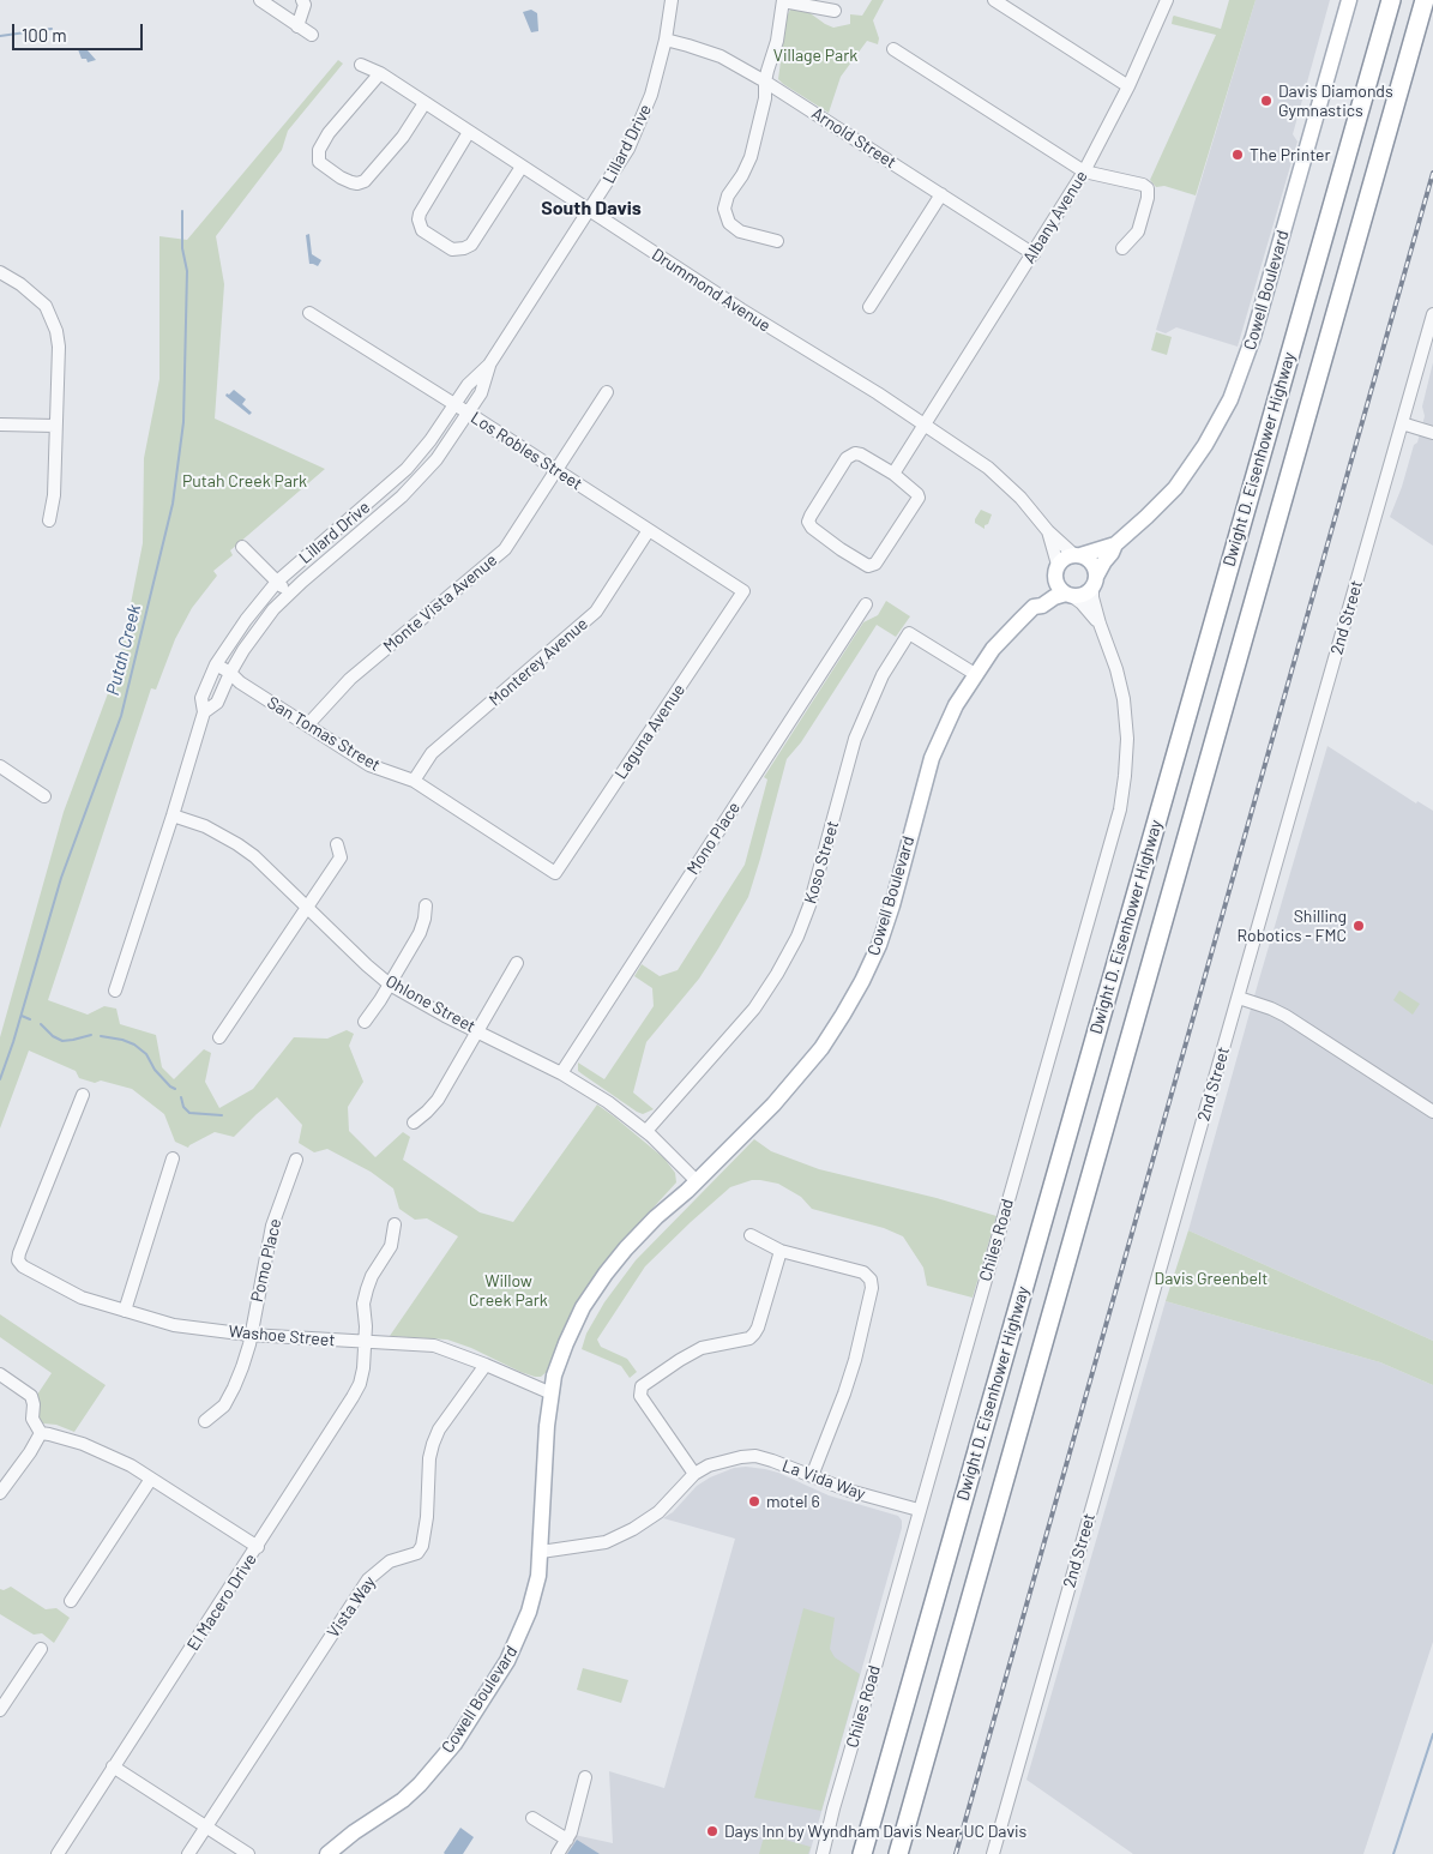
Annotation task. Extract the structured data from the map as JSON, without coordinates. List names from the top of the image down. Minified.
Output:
{"streets":{"highway":["Dwight D. Eisenhower Highway"],"main road":["Cowell Boulevard"],"street":["Arnold Street","Lillard Drive","Albany Avenue","Drummond Avenue","Los Robles Street","Monte Vista Avenue","2nd Street","Monterey Avenue","Laguna Avenue","San Tomas Street","Mono Place","Koso Street","Ohlone Street","Chiles Road","Pomo Place","Washoe Street","La Vida Way","El Macero Drive","Vista Way"]},"crossings":[["Arnold Street","Lillard Drive"],["Arnold Street","Albany Avenue"],["Lillard Drive","Drummond Avenue"],["Lillard Drive","Los Robles Street"],["Lillard Drive","San Tomas Street"],["Lillard Drive","Ohlone Street"],["Albany Avenue","Drummond Avenue"],["Drummond Avenue","Cowell Boulevard"],["Cowell Boulevard","Koso Street"],["Cowell Boulevard","Ohlone Street"],["Cowell Boulevard","Washoe Street"],["Cowell Boulevard","La Vida Way"],["Los Robles Street","Monte Vista Avenue"],["Los Robles Street","Monterey Avenue"],["Los Robles Street","Laguna Avenue"],["Monte Vista Avenue","San Tomas Street"],["Monterey Avenue","San Tomas Street"],["Laguna Avenue","San Tomas Street"],["Mono Place","Ohlone Street"],["Koso Street","Ohlone Street"],["Chiles Road","La Vida Way"],["Pomo Place","Washoe Street"],["Washoe Street","El Macero Drive"],["Washoe Street","Vista Way"]],"districts":["South Davis"],"water":["Putah Creek"],"parks":["Village Park","Putah Creek Park","Davis Greenbelt","Willow Creek Park"],"places":["Davis Diamonds Gymnastics","The Printer","Shilling Robotics - FMC","motel 6","Days Inn by Wyndham Davis Near UC Davis"],"scale_bar":"100 m"}
